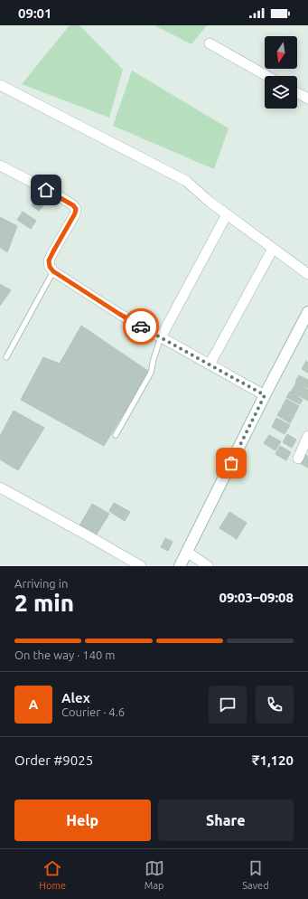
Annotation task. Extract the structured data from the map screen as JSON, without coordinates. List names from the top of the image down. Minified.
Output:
{"north":"bottom","page":{"status":"09:01","heading":["2 min","Arriving in","09:03–09:08"],"panel":["Alex","Courier · 4.6","Order #9025","₹1,120"],"bar":"On the way · 140 m","round":"A","buttons":["Help","Share"],"tabs":["Home","Map","Saved"]}}
